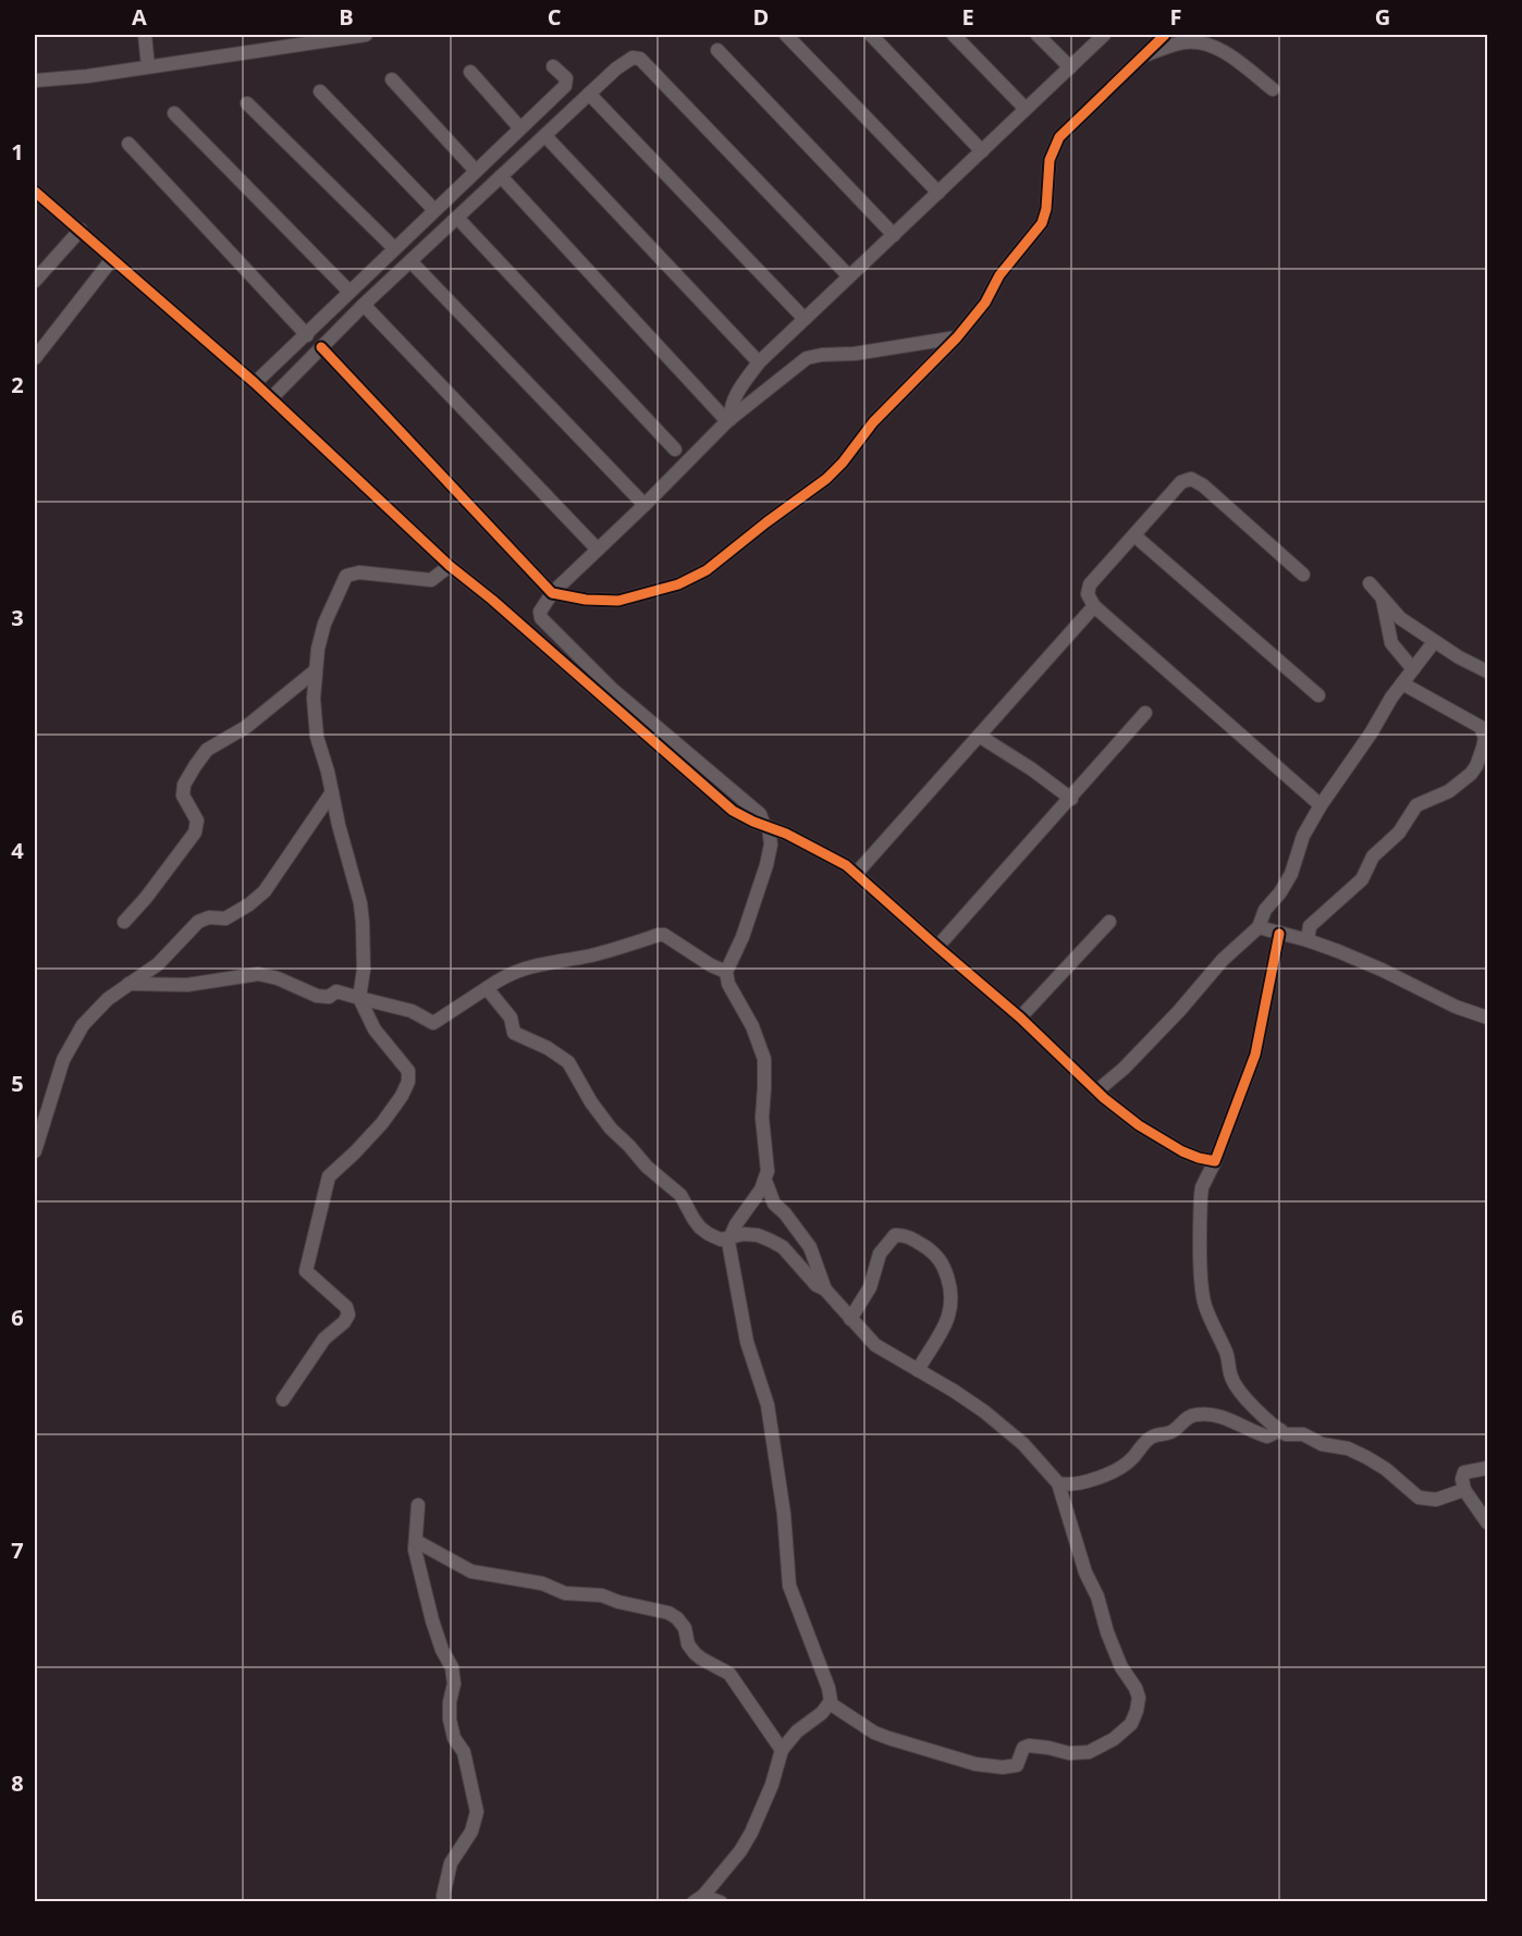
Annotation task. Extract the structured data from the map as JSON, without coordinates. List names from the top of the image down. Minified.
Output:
{"grid":{"columns":["A","B","C","D","E","F","G"],"rows":["1","2","3","4","5","6","7","8"]}}
